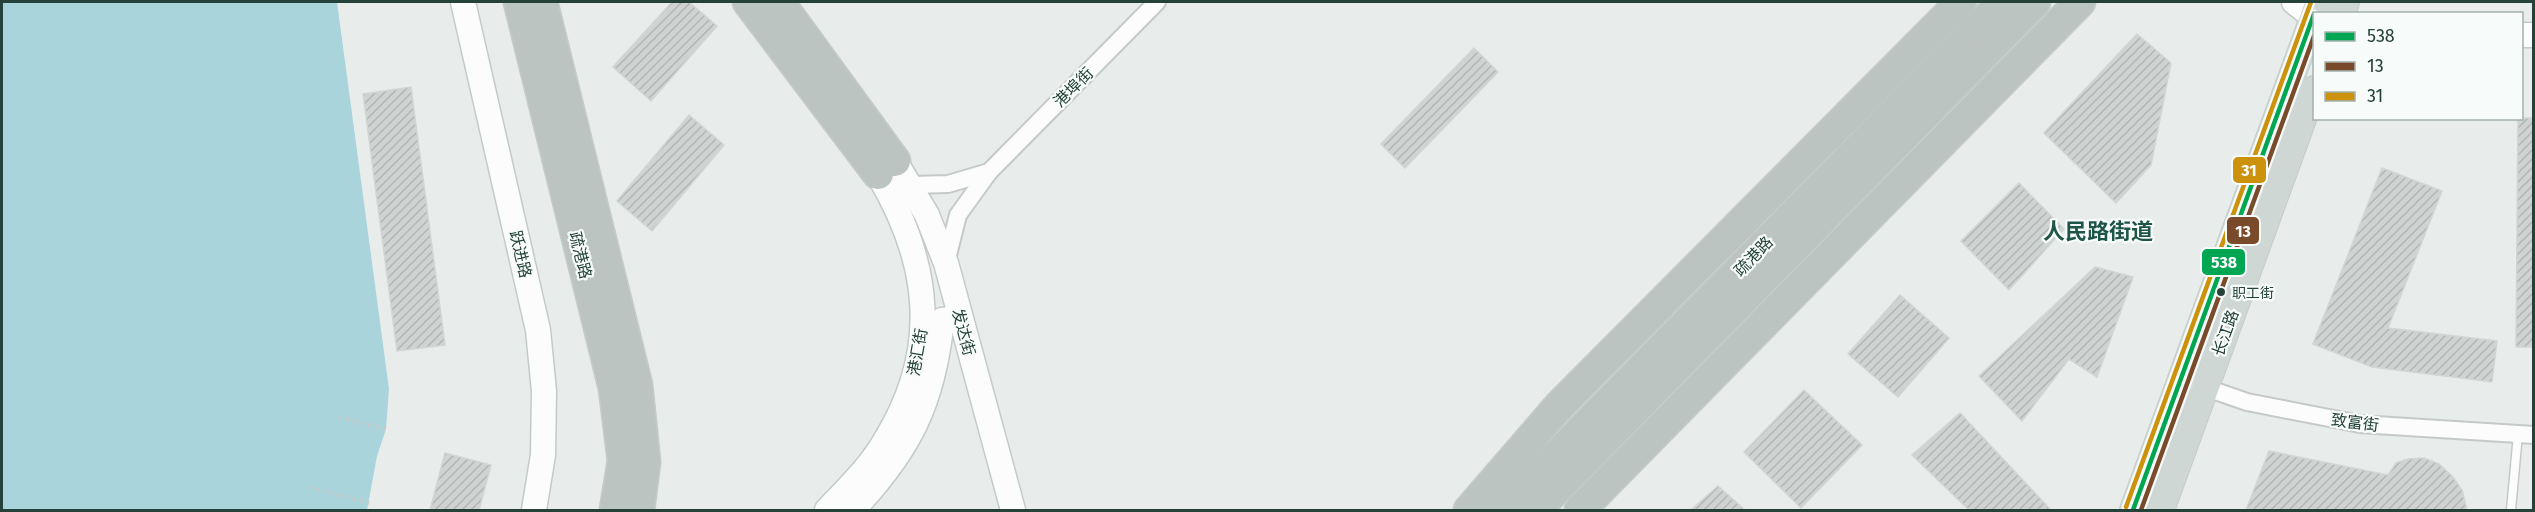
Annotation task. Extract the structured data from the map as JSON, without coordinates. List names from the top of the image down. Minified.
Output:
{"streets":{"highway":["疏港路"],"main road":["长江路"],"street":["港埠街","跃进路","发达街","港汇街","致富街"]},"crossings":[["港埠街","发达街"],["发达街","港汇街"],["长江路","致富街"]],"districts":["人民路街道"],"places":["职工街"],"lines":["transit line 31","transit line 538","transit line 13"],"legend":["538","13","31"]}
